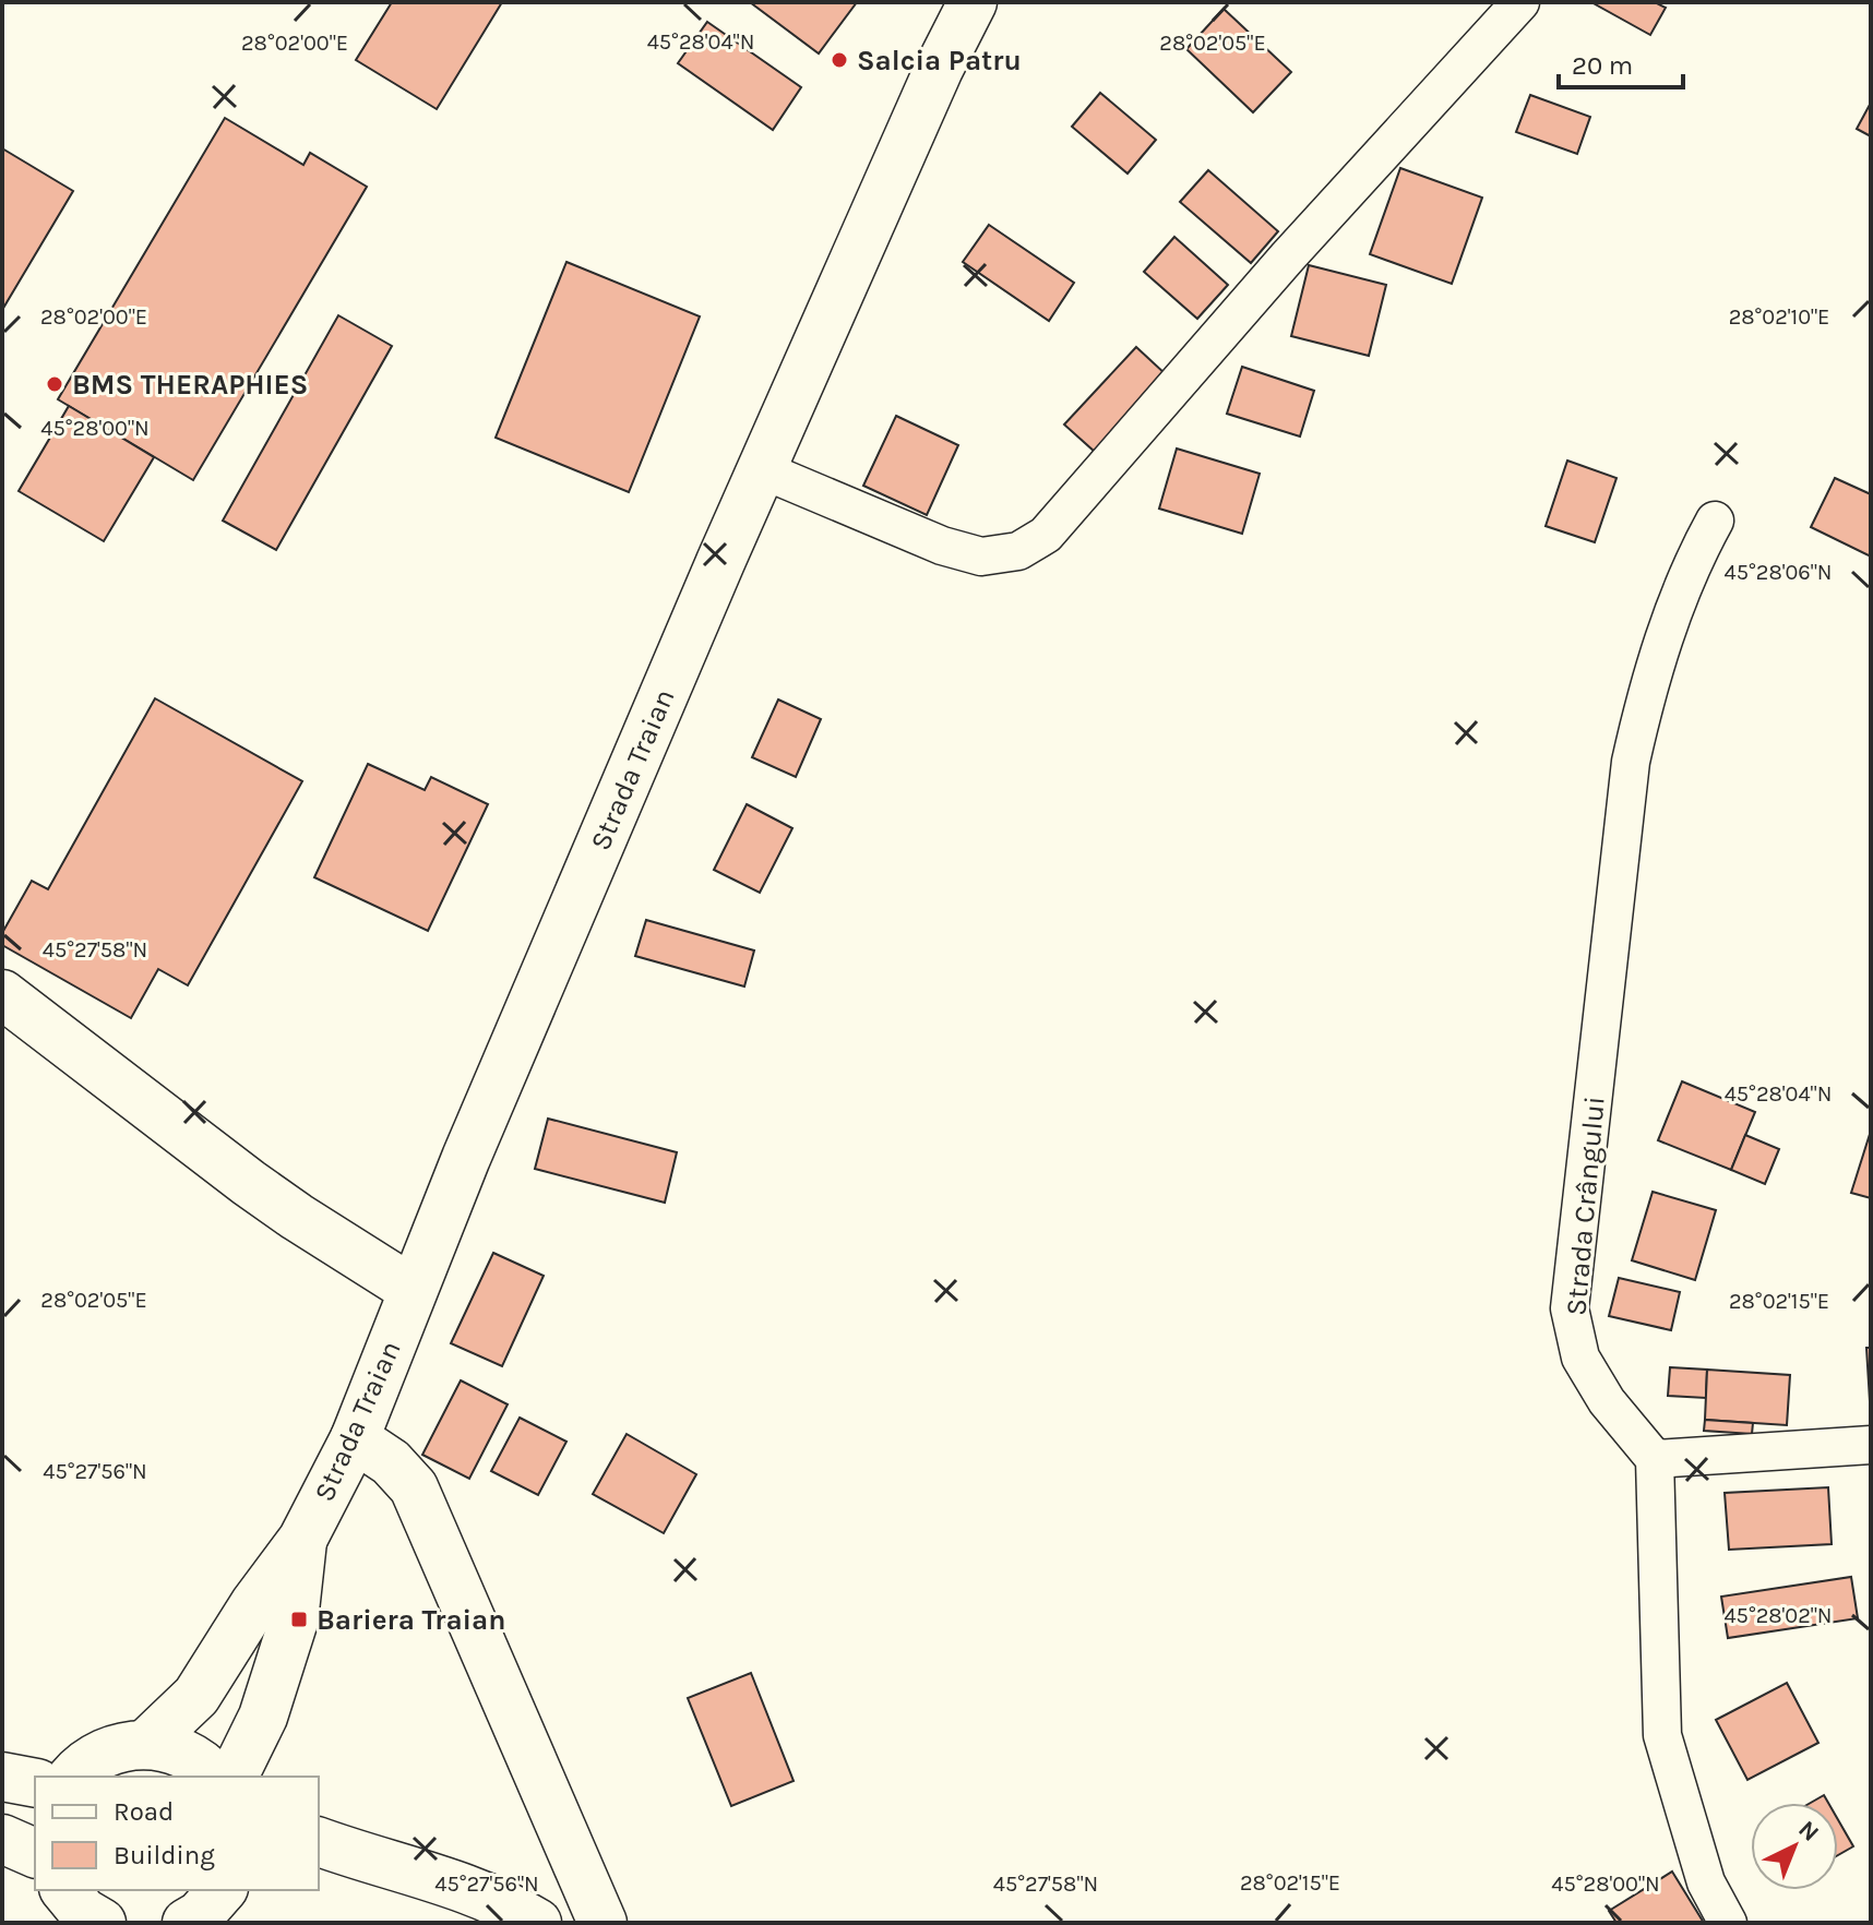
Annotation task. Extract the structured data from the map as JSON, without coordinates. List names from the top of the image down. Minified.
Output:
{"streets":{"main road":["Strada Traian"],"street":["Strada Crângului"]},"places":{"other":["Salcia Patru","BMS THERAPHIES"],"transit":["Bariera Traian"]},"legend":["Road","Building"],"scale_bar":"20 m","north":"top right","coordinates":["45°28'04\"N","28°02'00\"E","28°02'05\"E","28°02'10\"E","45°28'00\"N","45°28'06\"N","45°27'58\"N","28°02'15\"E","45°27'56\"N","45°28'02\"N"]}
